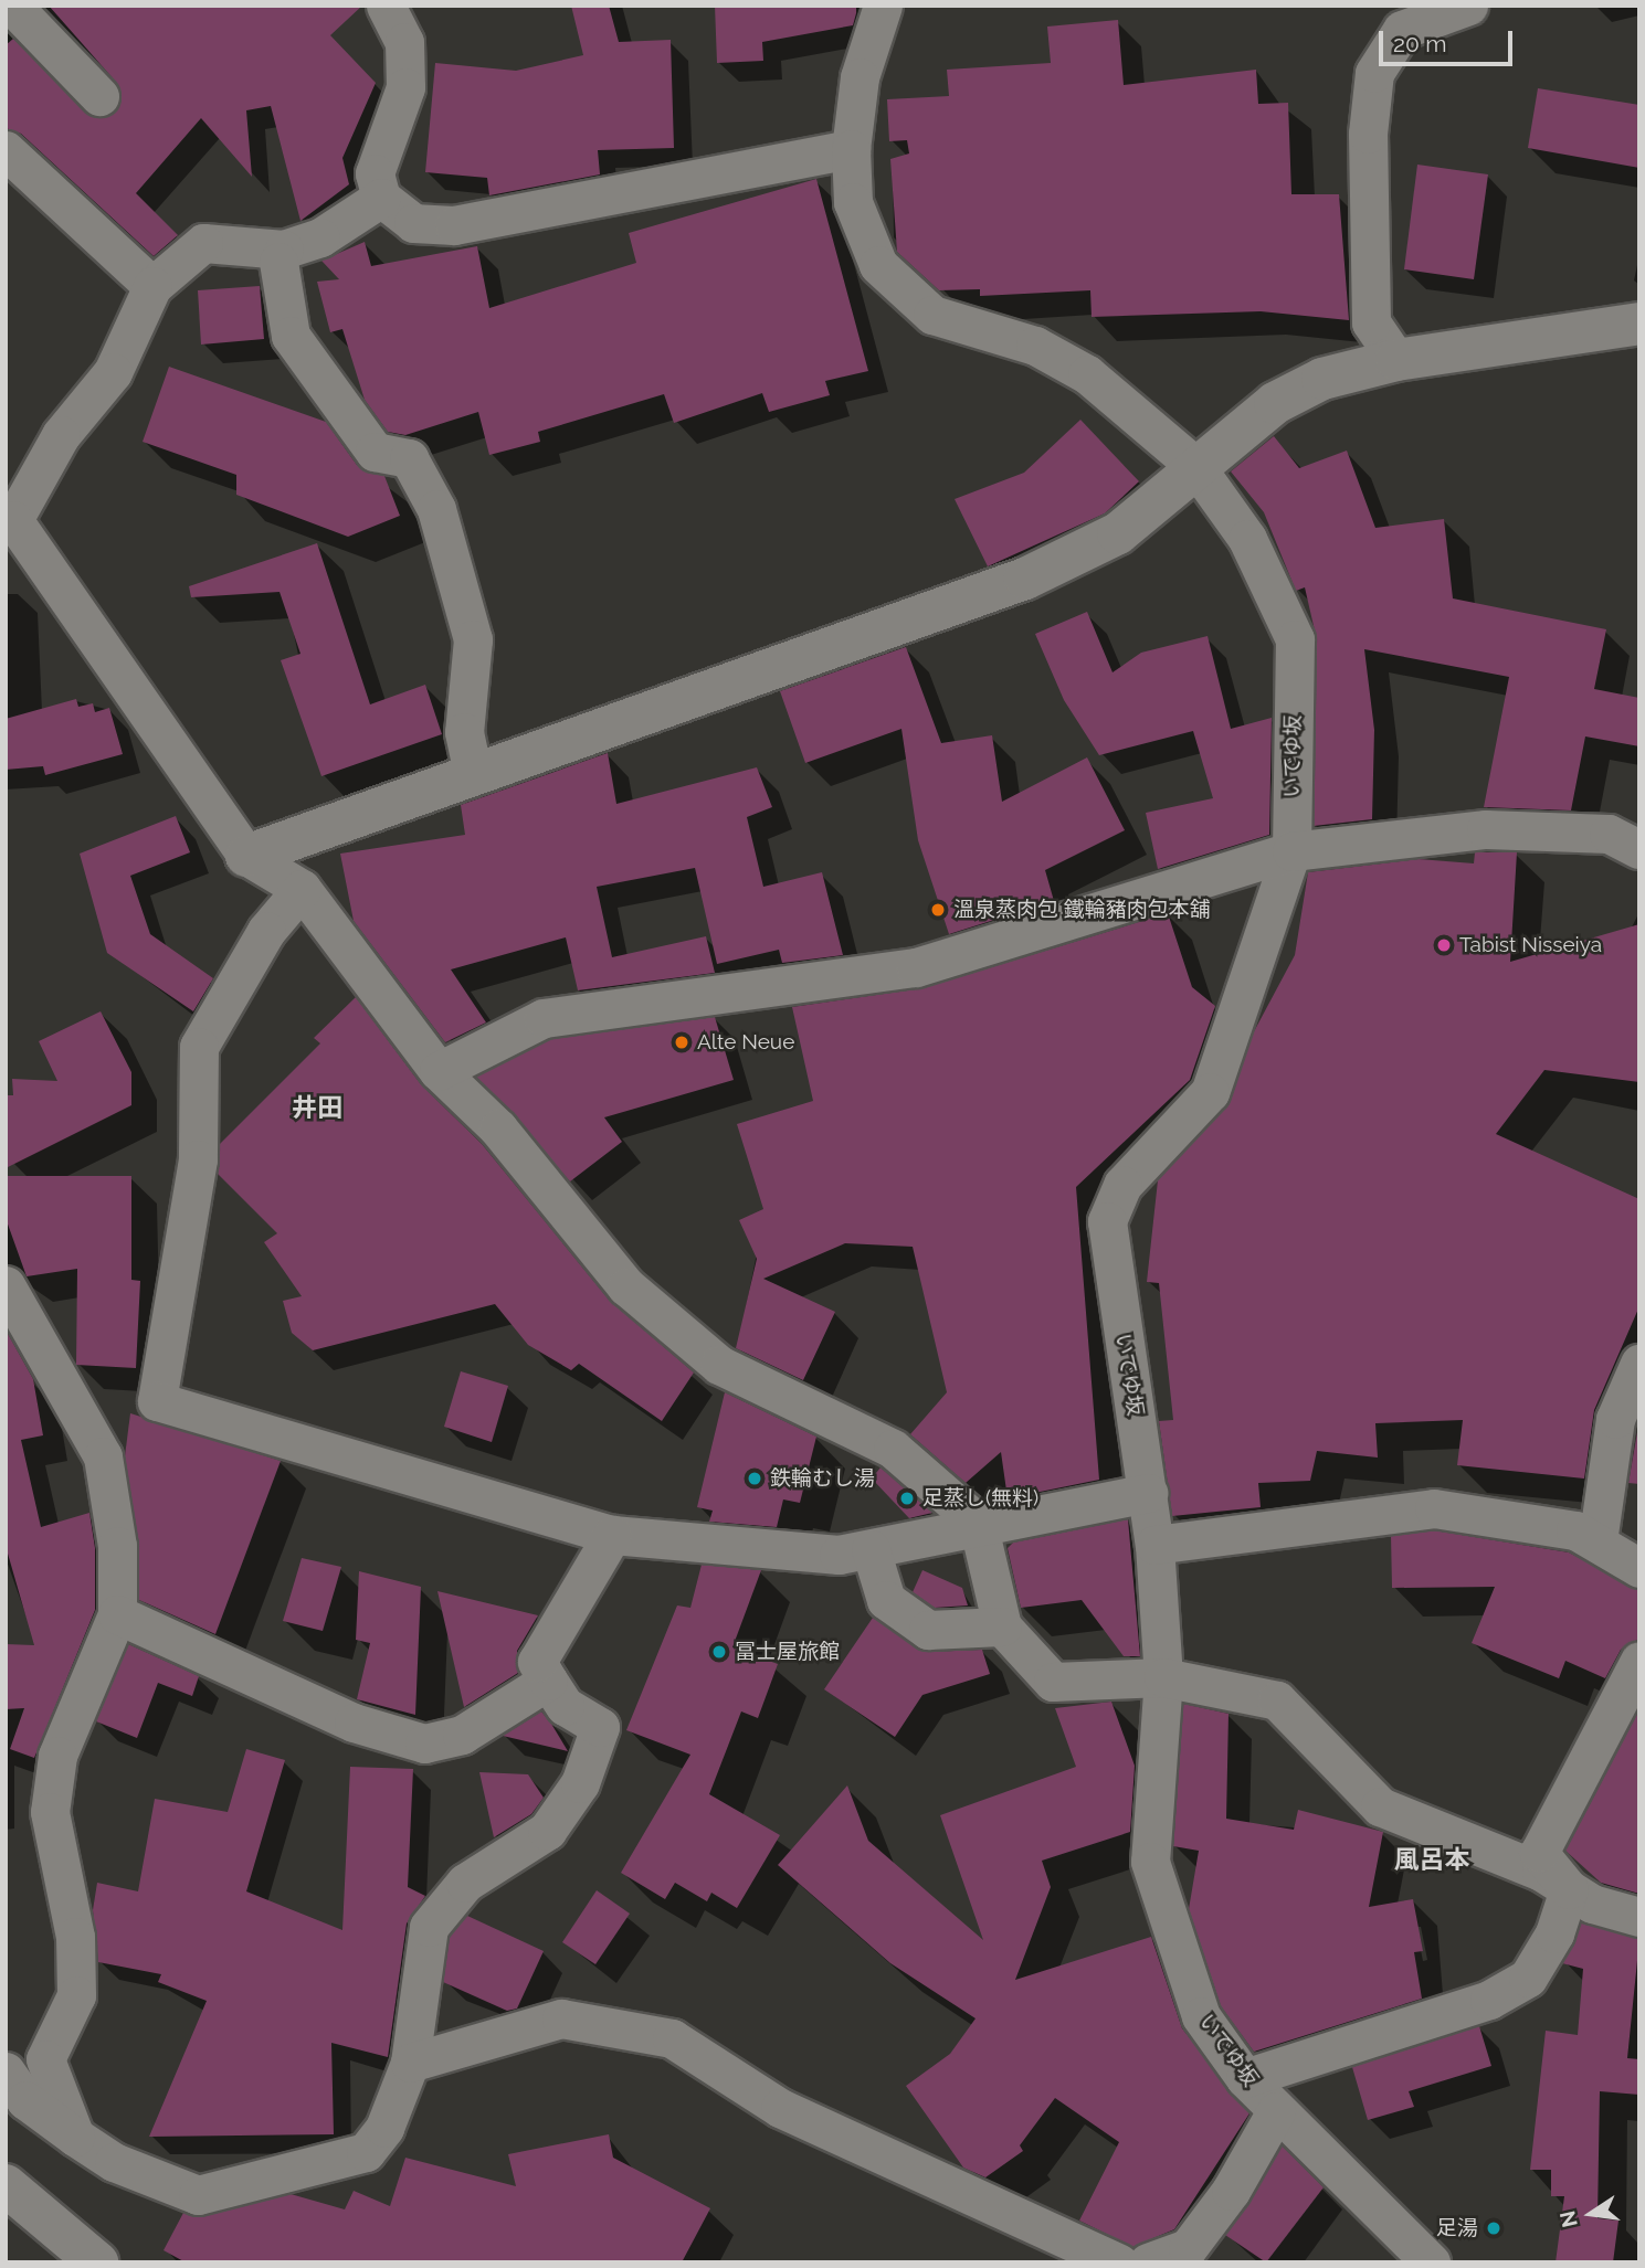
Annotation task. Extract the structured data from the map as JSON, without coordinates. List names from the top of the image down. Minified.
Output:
{"streets":{"street":["いでゆ坂"]},"districts":["井田","風呂本"],"places":["溫泉蒸肉包 鐵輪豬肉包本舖","Tabist Nisseiya","Alte Neue","鉄輪むし湯","足蒸し(無料)","冨士屋旅館","足湯"],"scale_bar":"20 m","north":"left"}
